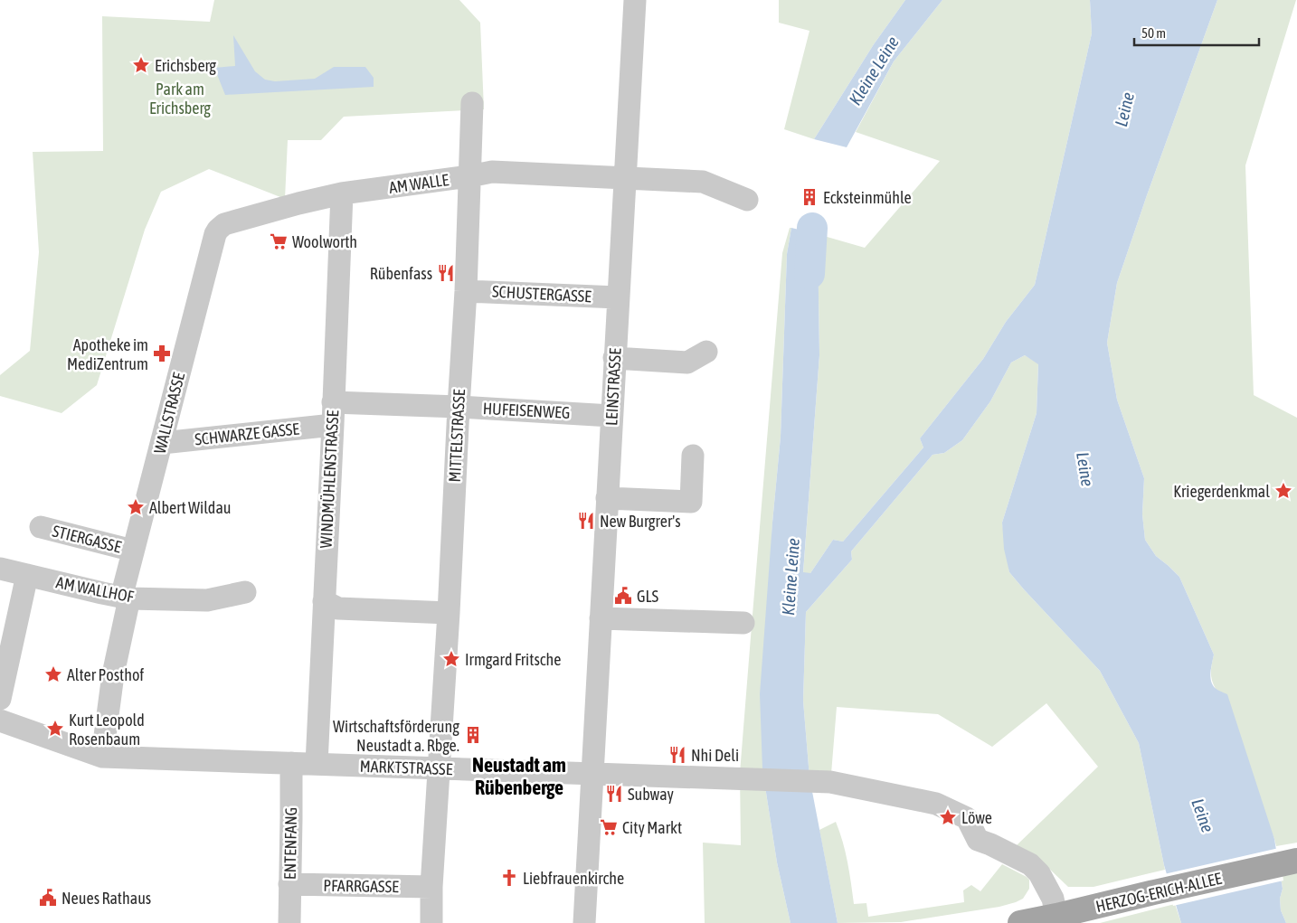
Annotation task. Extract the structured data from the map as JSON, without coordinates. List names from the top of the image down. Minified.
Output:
{"streets":{"main road":["HERZOG-ERICH-ALLEE"],"street":["AM WALLE","SCHUSTERGASSE","LEINSTRASSE","HUFEISENWEG","WALLSTRASSE","SCHWARZE GASSE","MITTELSTRASSE","WINDMÜHLENSTRASSE","STIERGASSE","AM WALLHOF","MARKTSTRASSE","ENTENFANG","PFARRGASSE"]},"crossings":[["AM WALLE","LEINSTRASSE"],["AM WALLE","WALLSTRASSE"],["AM WALLE","MITTELSTRASSE"],["AM WALLE","WINDMÜHLENSTRASSE"],["SCHUSTERGASSE","LEINSTRASSE"],["SCHUSTERGASSE","MITTELSTRASSE"],["LEINSTRASSE","HUFEISENWEG"],["LEINSTRASSE","MARKTSTRASSE"],["HUFEISENWEG","MITTELSTRASSE"],["HUFEISENWEG","WINDMÜHLENSTRASSE"],["WALLSTRASSE","SCHWARZE GASSE"],["WALLSTRASSE","STIERGASSE"],["WALLSTRASSE","AM WALLHOF"],["WALLSTRASSE","MARKTSTRASSE"],["SCHWARZE GASSE","WINDMÜHLENSTRASSE"],["MITTELSTRASSE","MARKTSTRASSE"],["MITTELSTRASSE","PFARRGASSE"],["WINDMÜHLENSTRASSE","MARKTSTRASSE"],["MARKTSTRASSE","ENTENFANG"],["MARKTSTRASSE","HERZOG-ERICH-ALLEE"],["ENTENFANG","PFARRGASSE"]],"districts":["Neustadt am Rübenberge"],"water":["Kleine Leine","Leine"],"parks":["Park am Erichsberg"],"places":{"place":["Erichsberg","Kriegerdenkmal","Albert Wildau","Irmgard Fritsche","Alter Posthof","Kurt Leopold Rosenbaum","Löwe"],"building":["Ecksteinmühle","Wirtschaftsförderung Neustadt a. Rbge."],"supermarket":["Woolworth","City Markt"],"restaurant":["Rübenfass","New Burgrer's","Nhi Deli","Subway"],"pharmacy":["Apotheke im MediZentrum"],"public building":["GLS","Neues Rathaus"],"church":["Liebfrauenkirche"]},"scale_bar":"50 m"}
